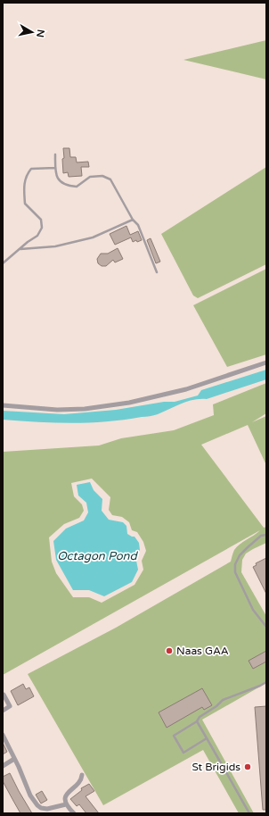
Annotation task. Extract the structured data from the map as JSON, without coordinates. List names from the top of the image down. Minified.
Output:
{"water":["Octagon Pond"],"places":["Naas GAA","St Brigids"],"north":"right"}
